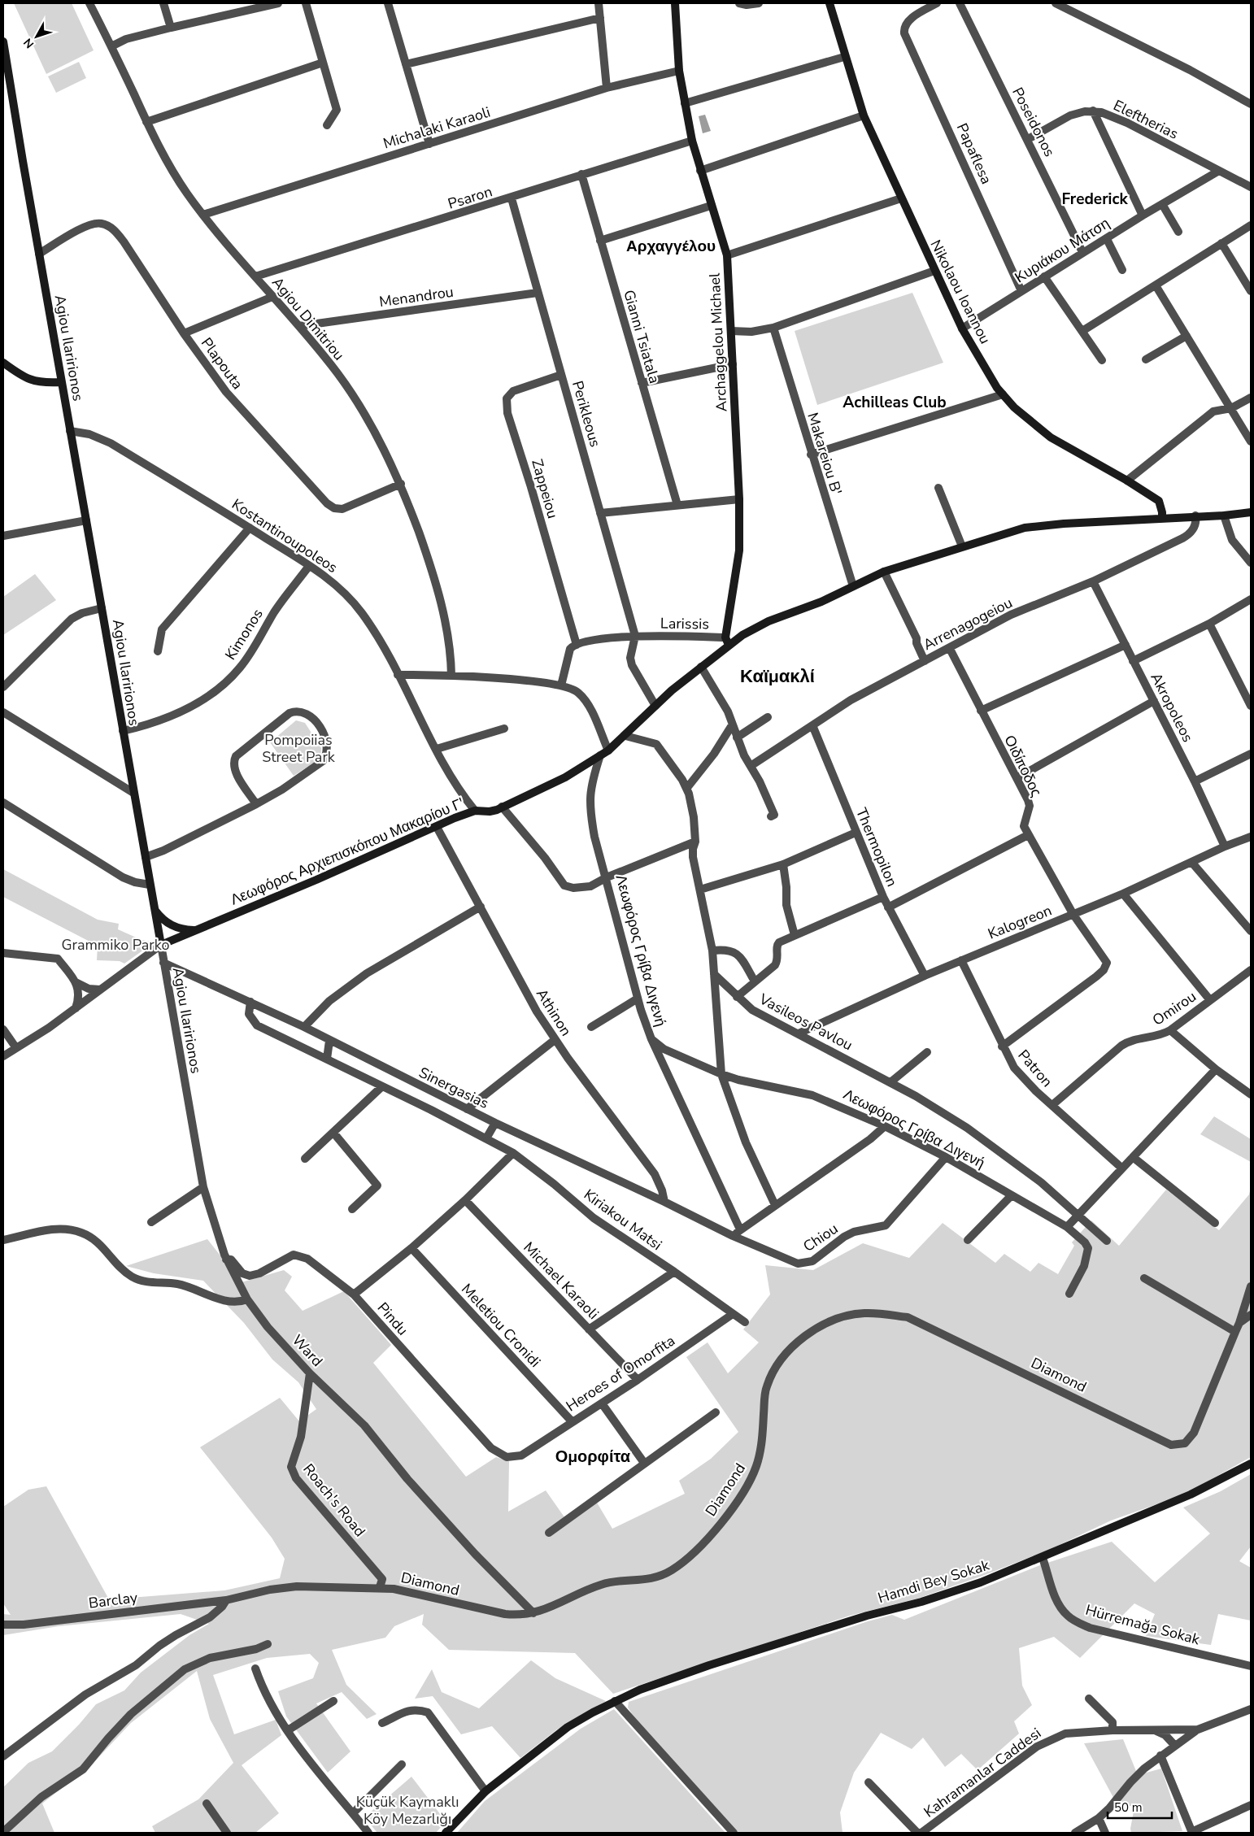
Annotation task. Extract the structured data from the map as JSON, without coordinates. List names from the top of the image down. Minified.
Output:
{"streets":{"street":["Eleftherias","Poseidonos","Michalaki Karaoli","Papaflesa","Psaron","Κυριάκου Μάτση","Nikolaou Ioannou","Menandrou","Agiou Dimitriou","Gianni Tsiatala","Archaggelou Michael","Agiou Ilaririonos","Plapouta","Perikleous","Makareiou B'","Zappeiou","Kostantinoupoleos","Larissis","Arrenagogeiou","Kimonos","Akropoleos","Οιδίποδος","Thermopilon","Λεωφόρος Αρχιεπισκόπου Μακαρίου Γ'","Kalogreon","Λεωφόρος Γρίβα Διγενή","Omirou","Athinon","Vasileos Pavlou","Patron","Sinergasias","Kiriakou Matsi","Chiou","Michael Karaoli","Pindu","Meletiou Cronidi","Ward","Heroes of Omorfita","Diamond","Roach's Road","Hamdi Bey Sokak","Barclay","Hürremağa Sokak","Kahramanlar Caddesi"]},"crossings":[["Eleftherias","Poseidonos"],["Eleftherias","Κυριάκου Μάτση"],["Poseidonos","Κυριάκου Μάτση"],["Michalaki Karaoli","Agiou Dimitriou"],["Michalaki Karaoli","Archaggelou Michael"],["Papaflesa","Κυριάκου Μάτση"],["Psaron","Agiou Dimitriou"],["Psaron","Gianni Tsiatala"],["Psaron","Archaggelou Michael"],["Psaron","Perikleous"],["Κυριάκου Μάτση","Nikolaou Ioannou"],["Nikolaou Ioannou","Λεωφόρος Αρχιεπισκόπου Μακαρίου Γ'"],["Menandrou","Agiou Dimitriou"],["Menandrou","Perikleous"],["Agiou Dimitriou","Plapouta"],["Archaggelou Michael","Larissis"],["Archaggelou Michael","Λεωφόρος Αρχιεπισκόπου Μακαρίου Γ'"],["Agiou Ilaririonos","Plapouta"],["Agiou Ilaririonos","Kostantinoupoleos"],["Agiou Ilaririonos","Kimonos"],["Agiou Ilaririonos","Λεωφόρος Αρχιεπισκόπου Μακαρίου Γ'"],["Agiou Ilaririonos","Sinergasias"],["Agiou Ilaririonos","Pindu"],["Agiou Ilaririonos","Ward"],["Perikleous","Zappeiou"],["Perikleous","Larissis"],["Makareiou B'","Λεωφόρος Αρχιεπισκόπου Μακαρίου Γ'"],["Zappeiou","Larissis"],["Kostantinoupoleos","Kimonos"],["Kostantinoupoleos","Λεωφόρος Αρχιεπισκόπου Μακαρίου Γ'"],["Larissis","Λεωφόρος Αρχιεπισκόπου Μακαρίου Γ'"],["Arrenagogeiou","Akropoleos"],["Arrenagogeiou","Οιδίποδος"],["Arrenagogeiou","Thermopilon"],["Arrenagogeiou","Λεωφόρος Αρχιεπισκόπου Μακαρίου Γ'"],["Akropoleos","Kalogreon"],["Οιδίποδος","Kalogreon"],["Οιδίποδος","Patron"],["Thermopilon","Kalogreon"],["Λεωφόρος Αρχιεπισκόπου Μακαρίου Γ'","Λεωφόρος Γρίβα Διγενή"],["Λεωφόρος Αρχιεπισκόπου Μακαρίου Γ'","Athinon"],["Kalogreon","Vasileos Pavlou"],["Kalogreon","Patron"],["Λεωφόρος Γρίβα Διγενή","Chiou"],["Omirou","Patron"],["Athinon","Sinergasias"],["Sinergasias","Kiriakou Matsi"],["Sinergasias","Chiou"],["Kiriakou Matsi","Heroes of Omorfita"],["Michael Karaoli","Heroes of Omorfita"],["Pindu","Heroes of Omorfita"],["Meletiou Cronidi","Heroes of Omorfita"],["Ward","Diamond"],["Ward","Roach's Road"],["Diamond","Roach's Road"],["Diamond","Barclay"],["Hamdi Bey Sokak","Hürremağa Sokak"]],"districts":["Frederick","Αρχαγγέλου","Achilleas Club","Καϊμακλί","Ομορφίτα"],"parks":["Pompoiias Street Park","Grammiko Parko","Küçük Kaymaklı Köy Mezarlığı"],"scale_bar":"50 m","north":"bottom left"}
